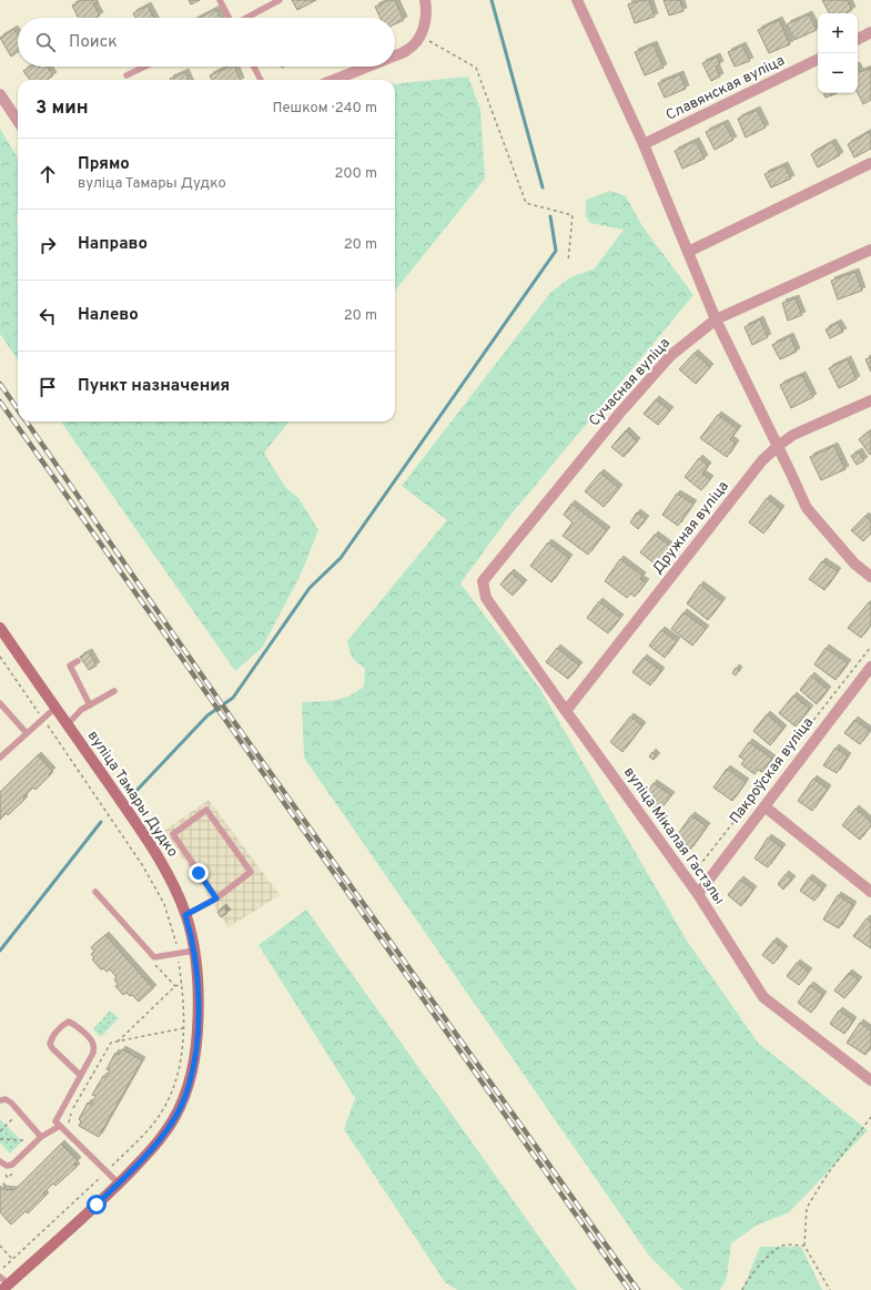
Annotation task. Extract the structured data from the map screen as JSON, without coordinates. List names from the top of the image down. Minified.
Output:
{"streets":{"street":["Славянская вуліца","Сучасная вуліца","Дружная вуліца","Пакроўская вуліца","вуліца Тамары Дудко","вуліца Мікалая Гастэлы"]},"crossings":[["Сучасная вуліца","вуліца Мікалая Гастэлы"],["Дружная вуліца","вуліца Мікалая Гастэлы"],["Пакроўская вуліца","вуліца Мікалая Гастэлы"]],"page":{"map_buttons":["+","−"],"search":"Поиск","heading":["3 мин","Пешком · 240 m"],"list":[["Прямо","вуліца Тамары Дудко","200 m"],["Направо","20 m"],["Налево","20 m"],"Пункт назначения"]}}
